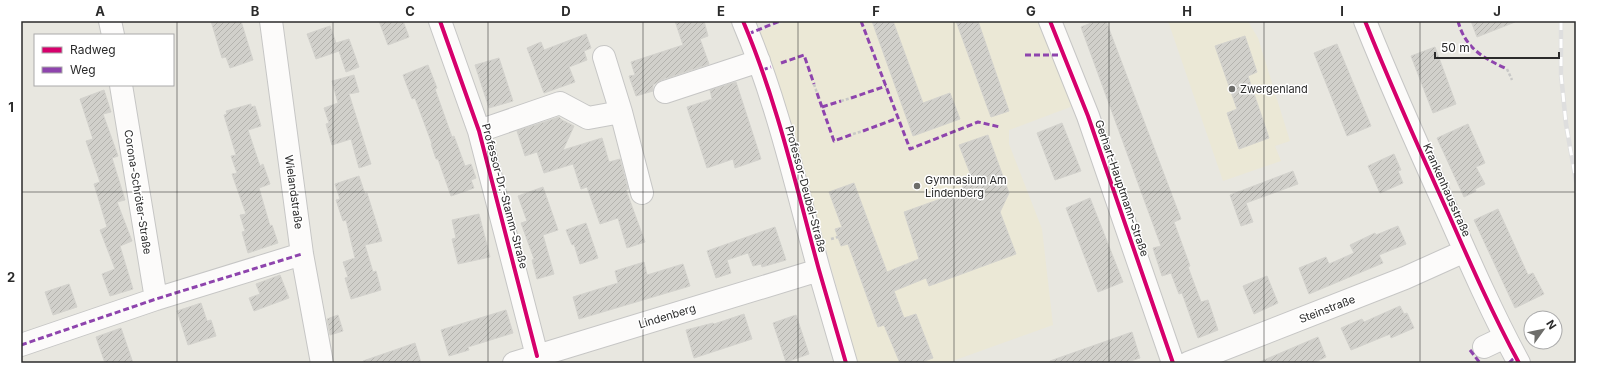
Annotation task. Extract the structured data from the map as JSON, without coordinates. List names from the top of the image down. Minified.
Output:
{"streets":{"street":["Gerhart-Hauptmann-Straße","Professor-Deubel-Straße","Krankenhausstraße","Corona-Schröter-Straße","Wielandstraße","Professor-Dr.-Stamm-Straße","Steinstraße","Lindenberg"]},"crossings":[["Professor-Deubel-Straße","Lindenberg"],["Krankenhausstraße","Steinstraße"],["Professor-Dr.-Stamm-Straße","Lindenberg"]],"places":["Zwergenland","Gymnasium Am Lindenberg"],"legend":["Radweg","Weg"],"scale_bar":"50 m","north":"top right","grid":{"columns":["A","B","C","D","E","F","G","H","I","J"],"rows":["1","2"]}}
